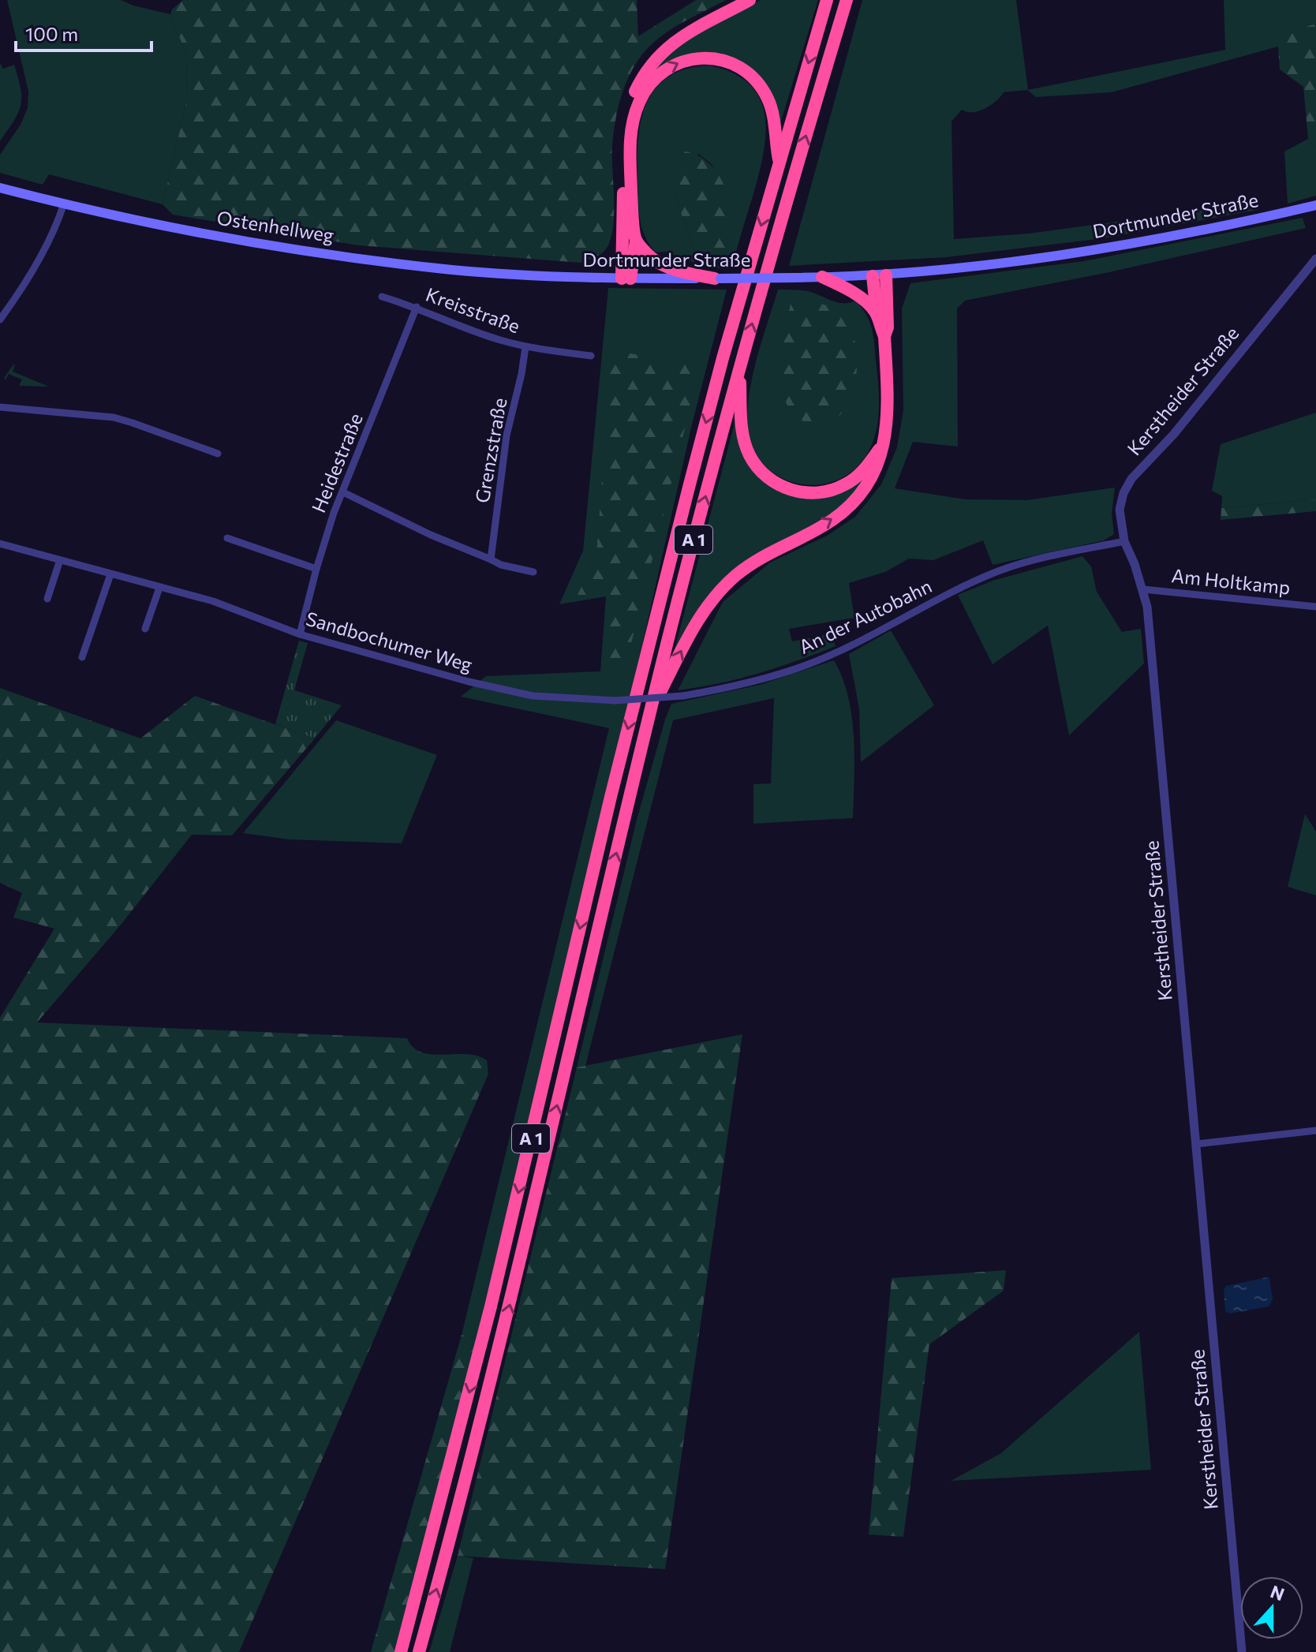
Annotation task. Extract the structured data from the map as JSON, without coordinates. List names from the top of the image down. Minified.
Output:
{"streets":{"highway":["A 1"],"main road":["Dortmunder Straße","Ostenhellweg"],"street":["Kreisstraße","Kerstheider Straße","Grenzstraße","Heidestraße","Am Holtkamp","An der Autobahn","Sandbochumer Weg"]},"crossings":[["Dortmunder Straße","Ostenhellweg"],["Kreisstraße","Grenzstraße"],["Kreisstraße","Heidestraße"],["Kerstheider Straße","Am Holtkamp"],["Kerstheider Straße","An der Autobahn"],["Heidestraße","Sandbochumer Weg"],["An der Autobahn","Sandbochumer Weg"]],"scale_bar":"100 m","north":"top"}
